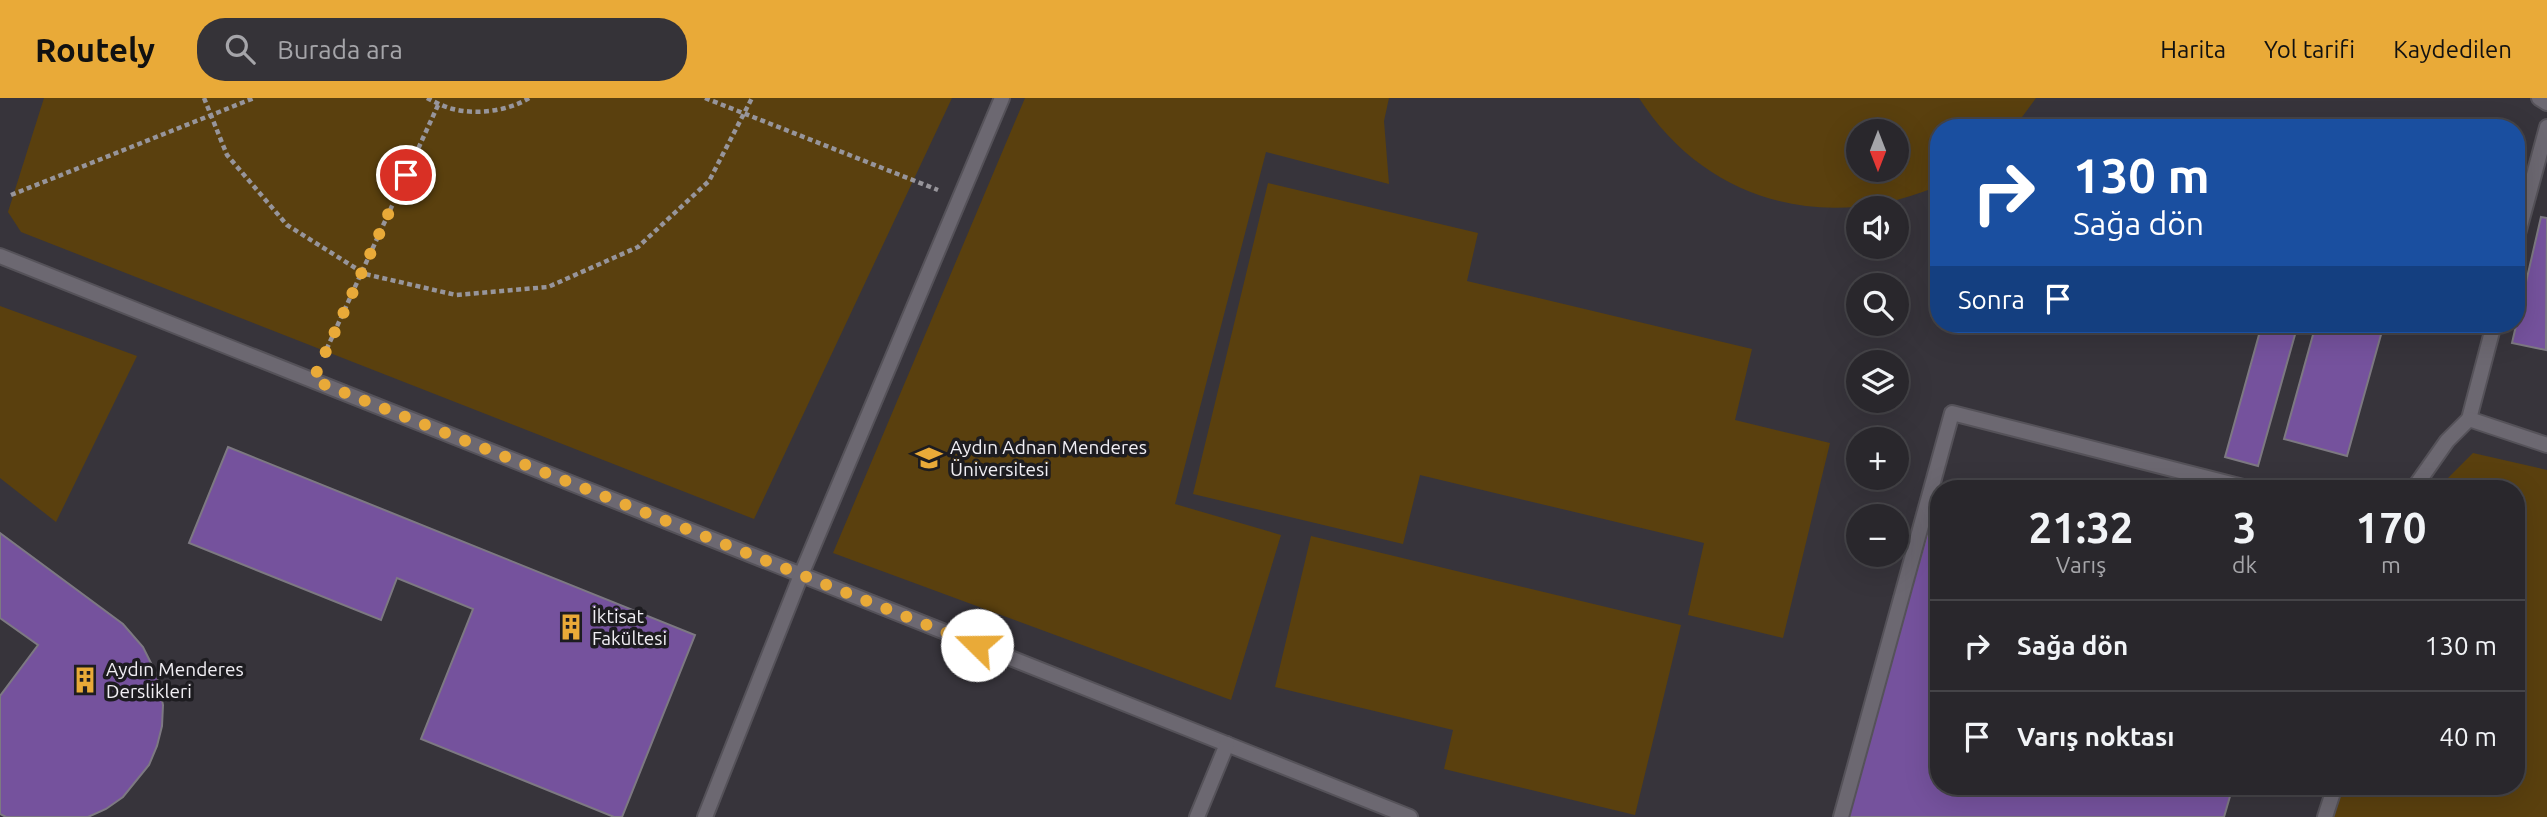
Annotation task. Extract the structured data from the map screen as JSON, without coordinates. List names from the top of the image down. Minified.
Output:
{"places":{"school or university":["Aydın Adnan Menderes Üniversitesi"],"building":["İktisat Fakültesi","Aydın Menderes Derslikleri"]},"north":"bottom","page":{"header":"Routely","search":"Burada ara","nav":["Harita","Yol tarifi","Kaydedilen"],"map_buttons":["+","−"],"turn":["130 m","Sağa dön"],"then":"Sonra","eta":["21:32","Varış","3","dk","170","m"],"list":[{"name":"Sağa dön","value":"130 m"},{"name":"Varış noktası","value":"40 m"}]}}
